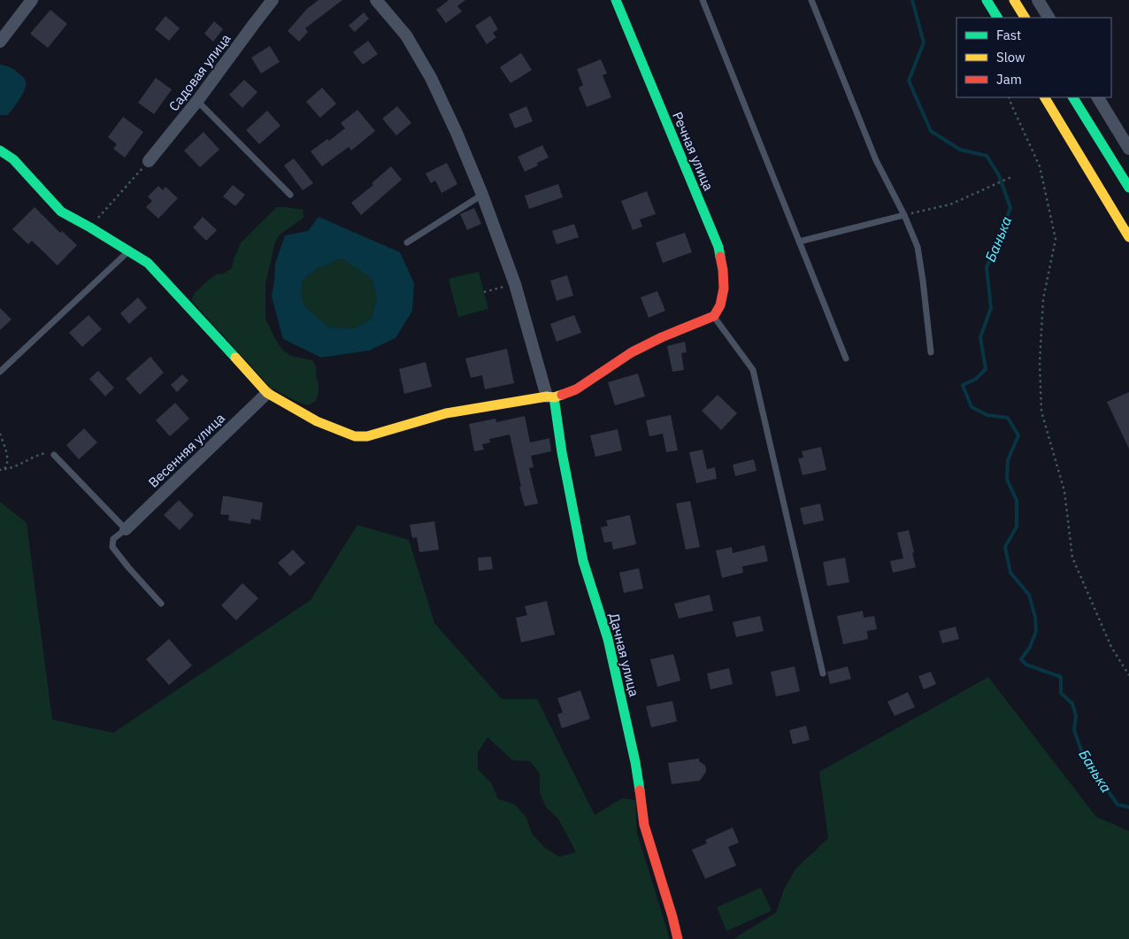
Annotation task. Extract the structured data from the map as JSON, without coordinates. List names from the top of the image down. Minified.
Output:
{"streets":{"street":["Садовая улица","Речная улица","Весенняя улица","Дачная улица"]},"water":["Банька"],"legend":["Fast","Slow","Jam"]}
